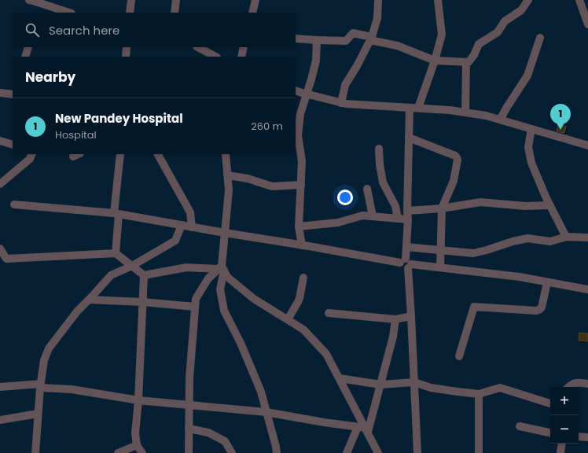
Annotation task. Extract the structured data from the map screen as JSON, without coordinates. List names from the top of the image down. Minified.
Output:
{"page":{"search":"Search here","heading":"Nearby","list":[{"mark":"1","name":"New Pandey Hospital","note":"Hospital","value":"260 m"}],"pins":"1","map_buttons":["+","−"]}}
